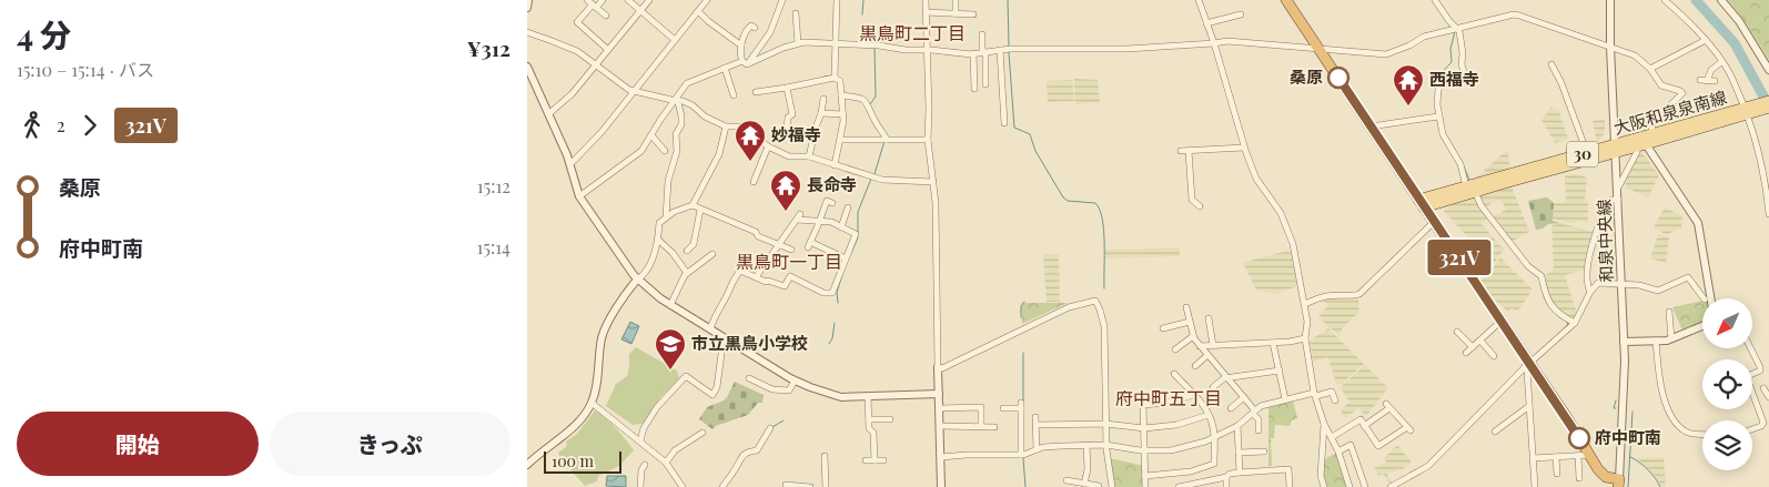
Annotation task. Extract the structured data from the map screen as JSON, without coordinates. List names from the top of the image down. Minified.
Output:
{"streets":{"main road":["大阪和泉泉南線","30"],"street":["和泉中央線"]},"crossings":[["大阪和泉泉南線","和泉中央線"]],"districts":["黒鳥町二丁目","黒鳥町一丁目","府中町五丁目"],"places":{"other":["桑原","府中町南"],"temple":["西福寺","妙福寺","長命寺"],"school or university":["市立黒鳥小学校"]},"lines":["bus line 321V"],"scale_bar":"100 m","north":"bottom left","page":{"heading":["4 分","15:10 – 15:14 · バス","¥312"],"on_map":"321V","legs":["2","321V"],"list":[{"name":"桑原","value":"15:12"},{"name":"府中町南","value":"15:14"}],"buttons":["開始","きっぷ"],"scale":"100 m"}}
